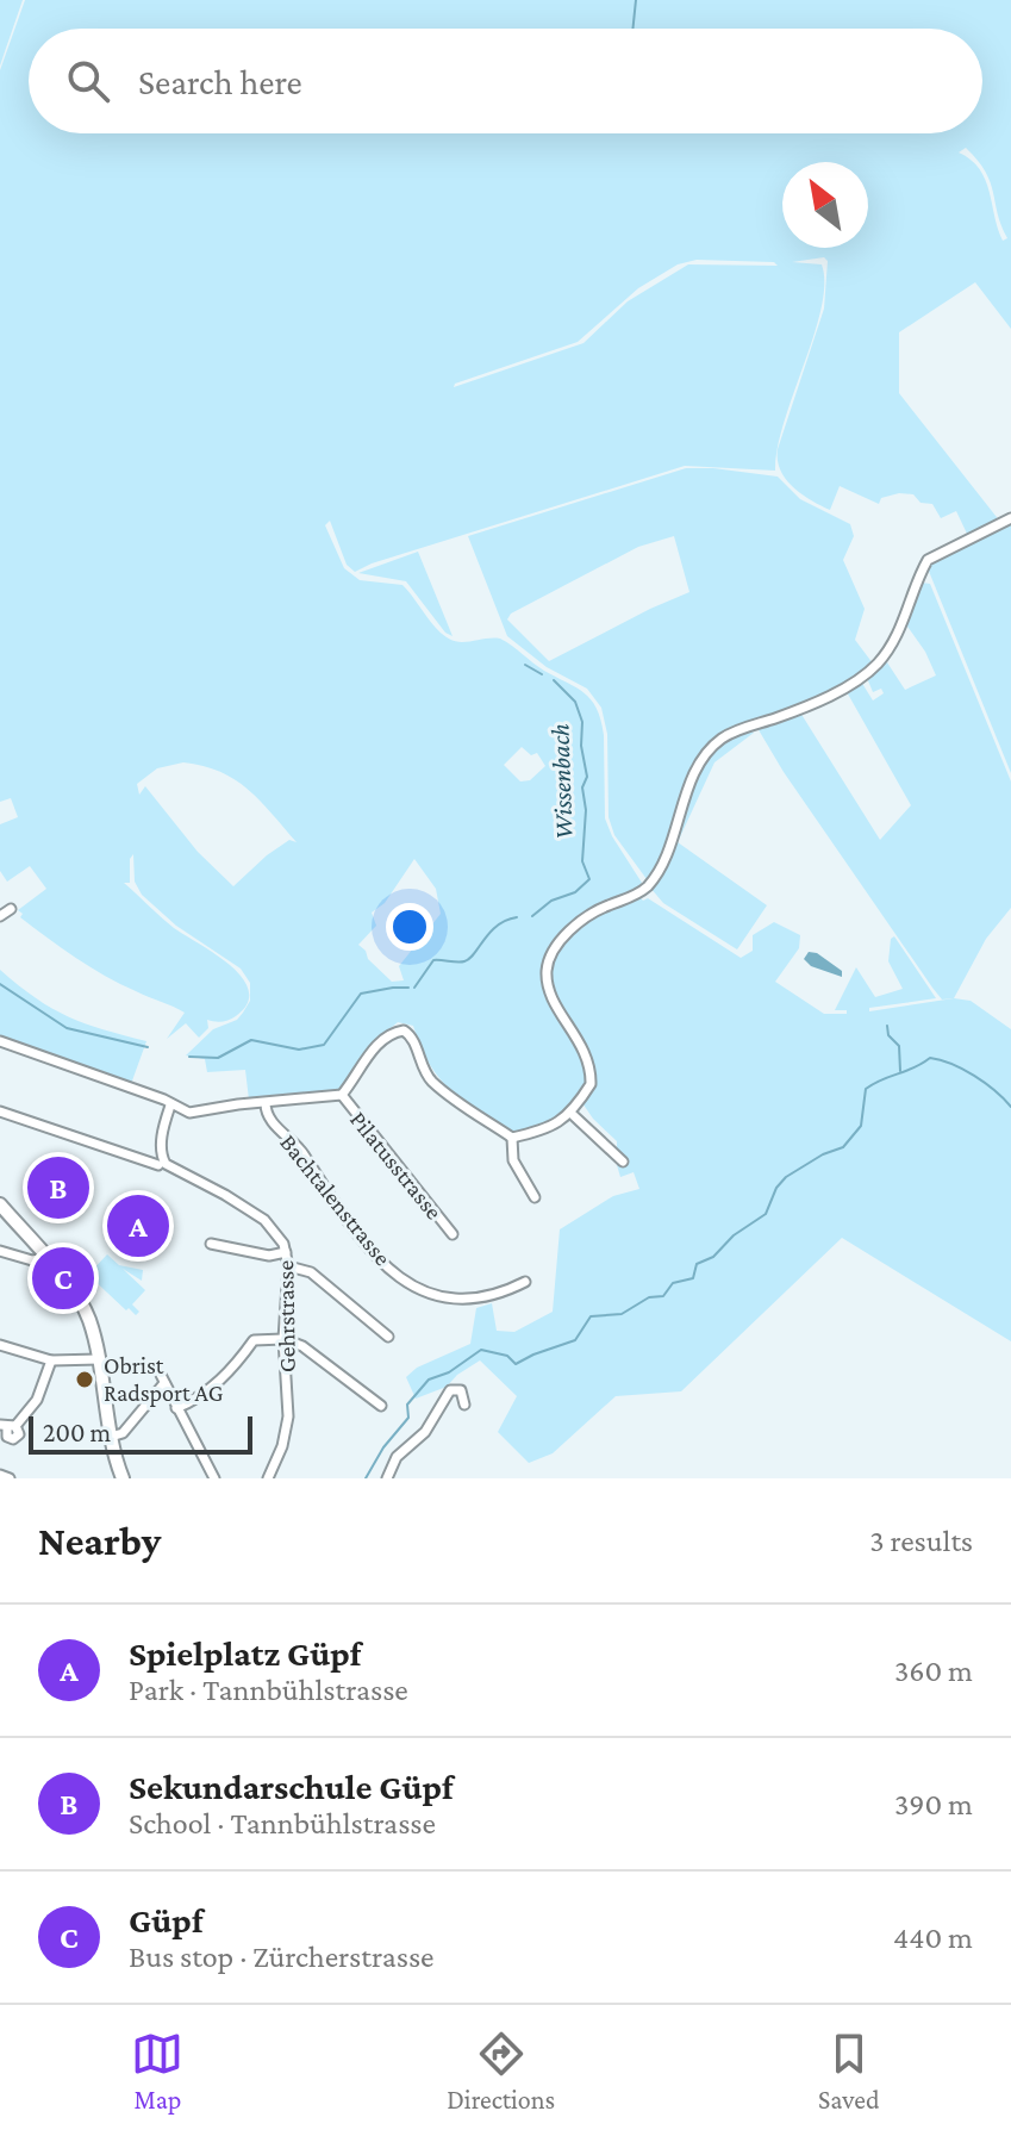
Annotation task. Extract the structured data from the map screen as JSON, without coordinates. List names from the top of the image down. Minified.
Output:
{"streets":{"street":["Pilatusstrasse","Bachtalenstrasse","Gehrstrasse"]},"water":["Wissenbach"],"places":["Obrist Radsport AG"],"scale_bar":"200 m","north":"top left","page":{"search":"Search here","pins":["B","A","C"],"scale":"200 m","heading":["Nearby","3 results"],"list":[{"mark":"A","name":"Spielplatz Güpf","note":"Park · Tannbühlstrasse","value":"360 m"},{"mark":"B","name":"Sekundarschule Güpf","note":"School · Tannbühlstrasse","value":"390 m"},{"mark":"C","name":"Güpf","note":"Bus stop · Zürcherstrasse","value":"440 m"}],"nav":["Map","Directions","Saved"]}}
